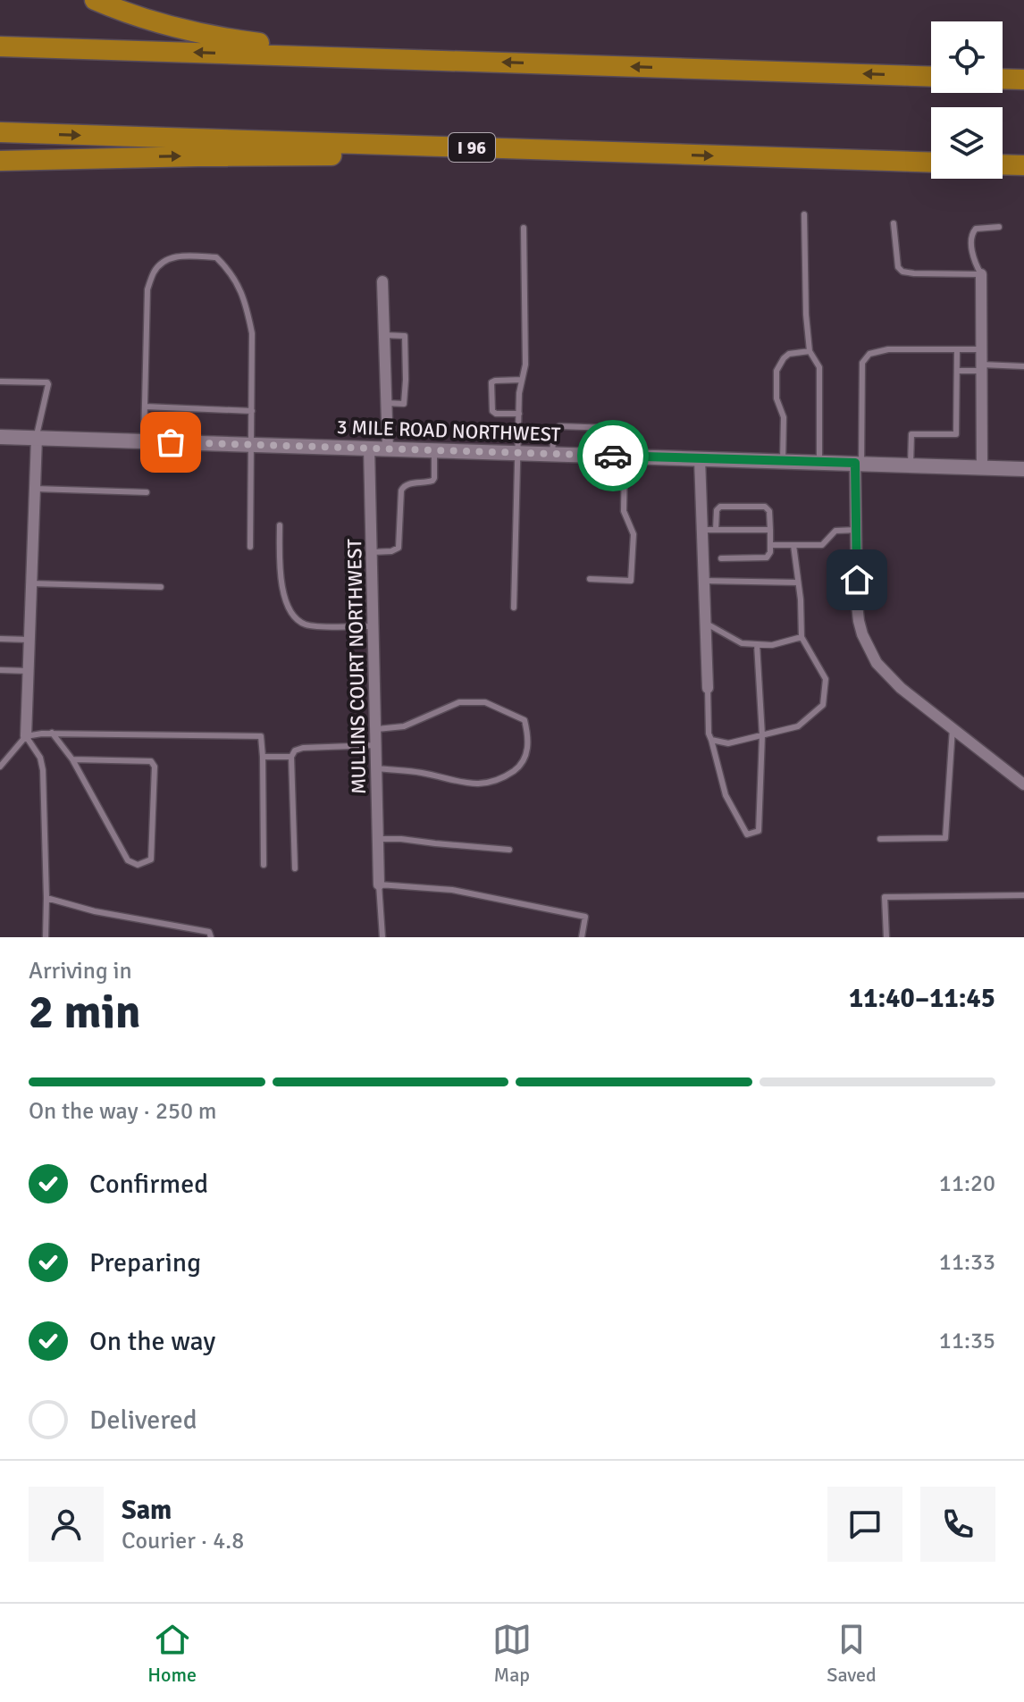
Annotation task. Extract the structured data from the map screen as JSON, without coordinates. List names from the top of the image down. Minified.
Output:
{"streets":{"highway":["I 96"],"main road":["3 MILE ROAD NORTHWEST"],"street":["MULLINS COURT NORTHWEST"]},"crossings":[["3 MILE ROAD NORTHWEST","MULLINS COURT NORTHWEST"]],"page":{"heading":["2 min","Arriving in","11:40–11:45"],"panel":["Sam","Courier · 4.8"],"bar":"On the way · 250 m","list":[["Confirmed","11:20"],["Preparing","11:33"],["On the way","11:35"],"Delivered"],"tabs":["Home","Map","Saved"]}}
